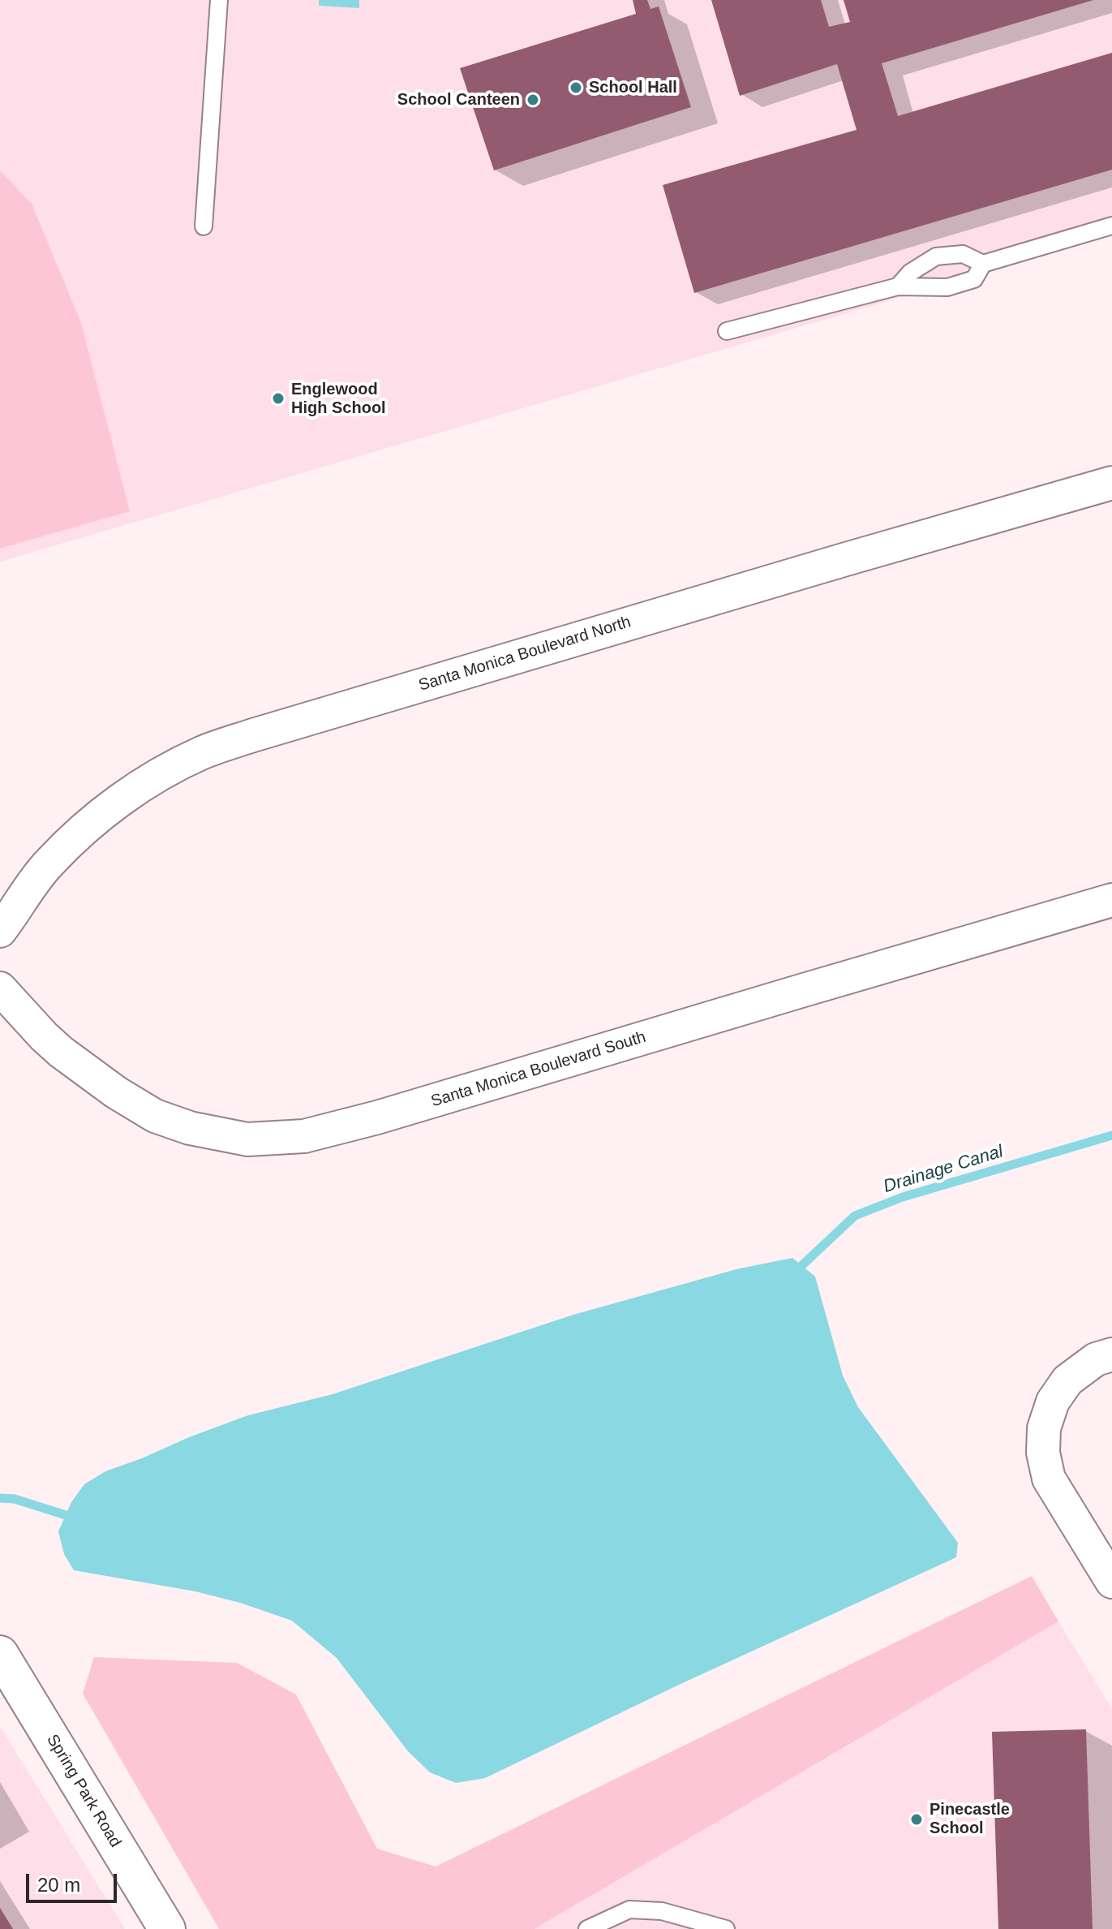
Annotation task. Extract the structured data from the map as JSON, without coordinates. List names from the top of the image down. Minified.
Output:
{"streets":{"main road":["Spring Park Road"],"street":["Santa Monica Boulevard North","Santa Monica Boulevard South"]},"water":["Drainage Canal"],"places":["School Hall","School Canteen","Englewood High School","Pinecastle School"],"scale_bar":"20 m"}
